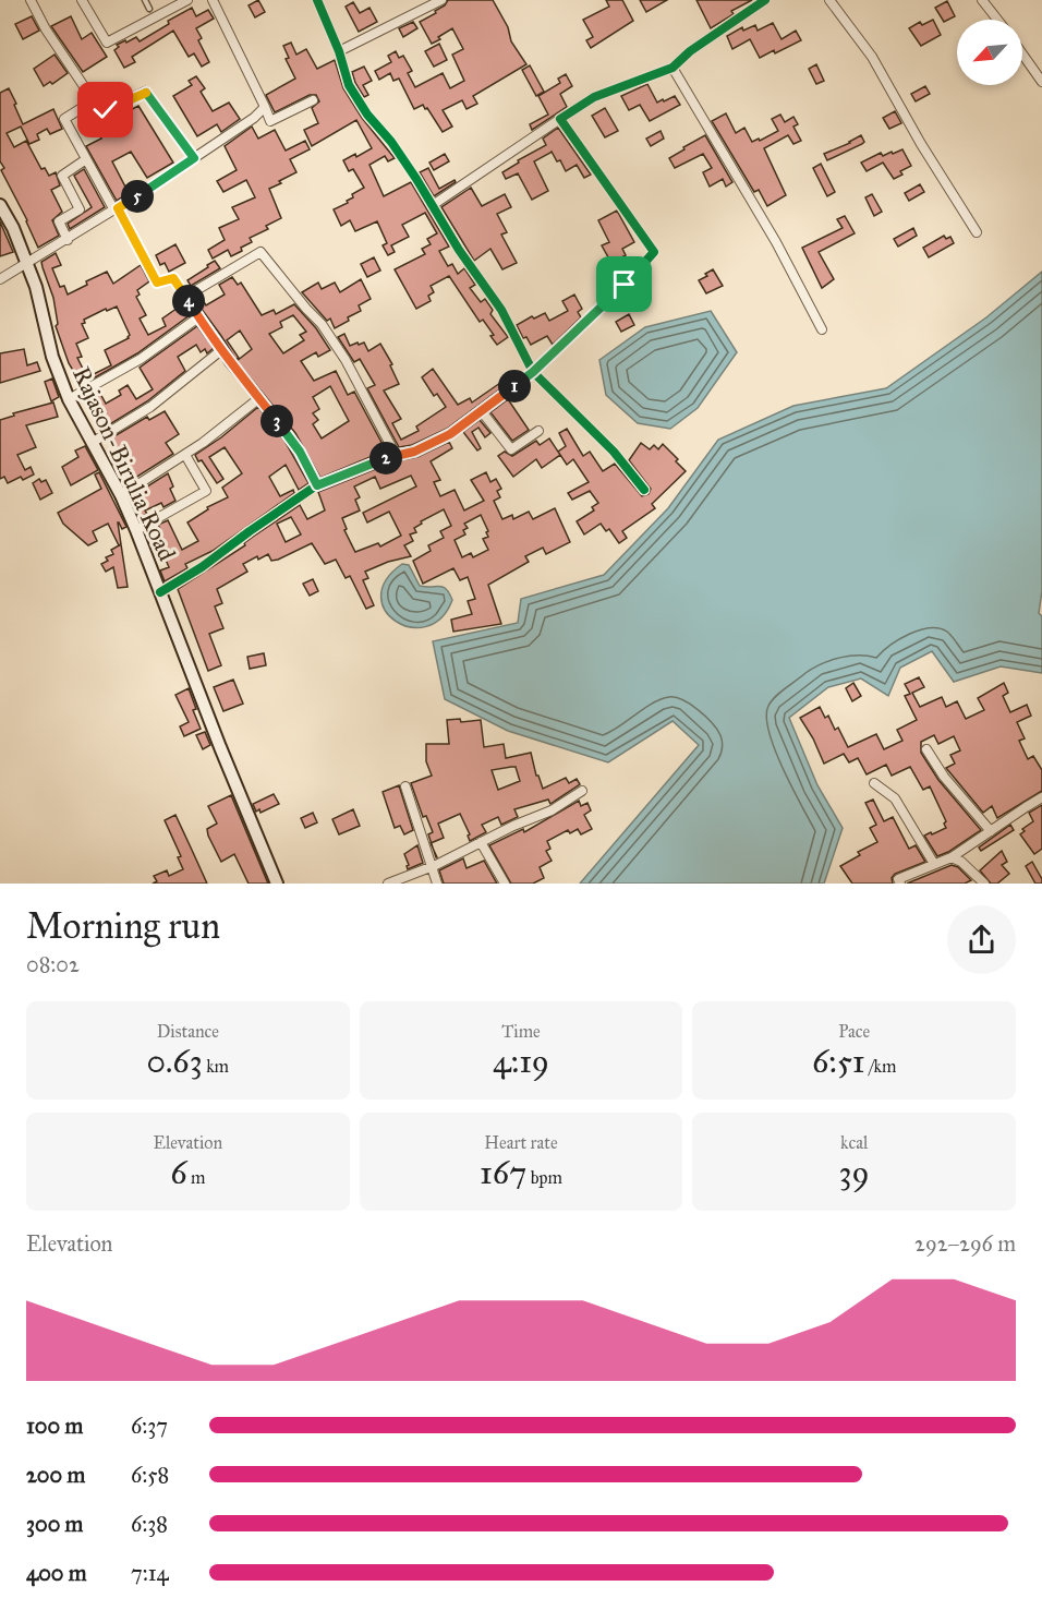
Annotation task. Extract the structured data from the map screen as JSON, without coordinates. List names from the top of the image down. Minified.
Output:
{"streets":{"street":["Rajason-Birulia Road"]},"north":"bottom left","page":{"pins":["5","4","1","3","2"],"heading":["Morning run","08:02"],"stats":[["Distance","0.63 km"],["Time","4:19"],["Pace","6:51 /km"],["Elevation","6 m"],["Heart rate","167 bpm"],["kcal","39"]],"chart":["Elevation","292–296 m"],"list":[{"name":"100 m","note":"6:37"},{"name":"200 m","note":"6:58"},{"name":"300 m","note":"6:38"},{"name":"400 m","note":"7:14"}]}}
